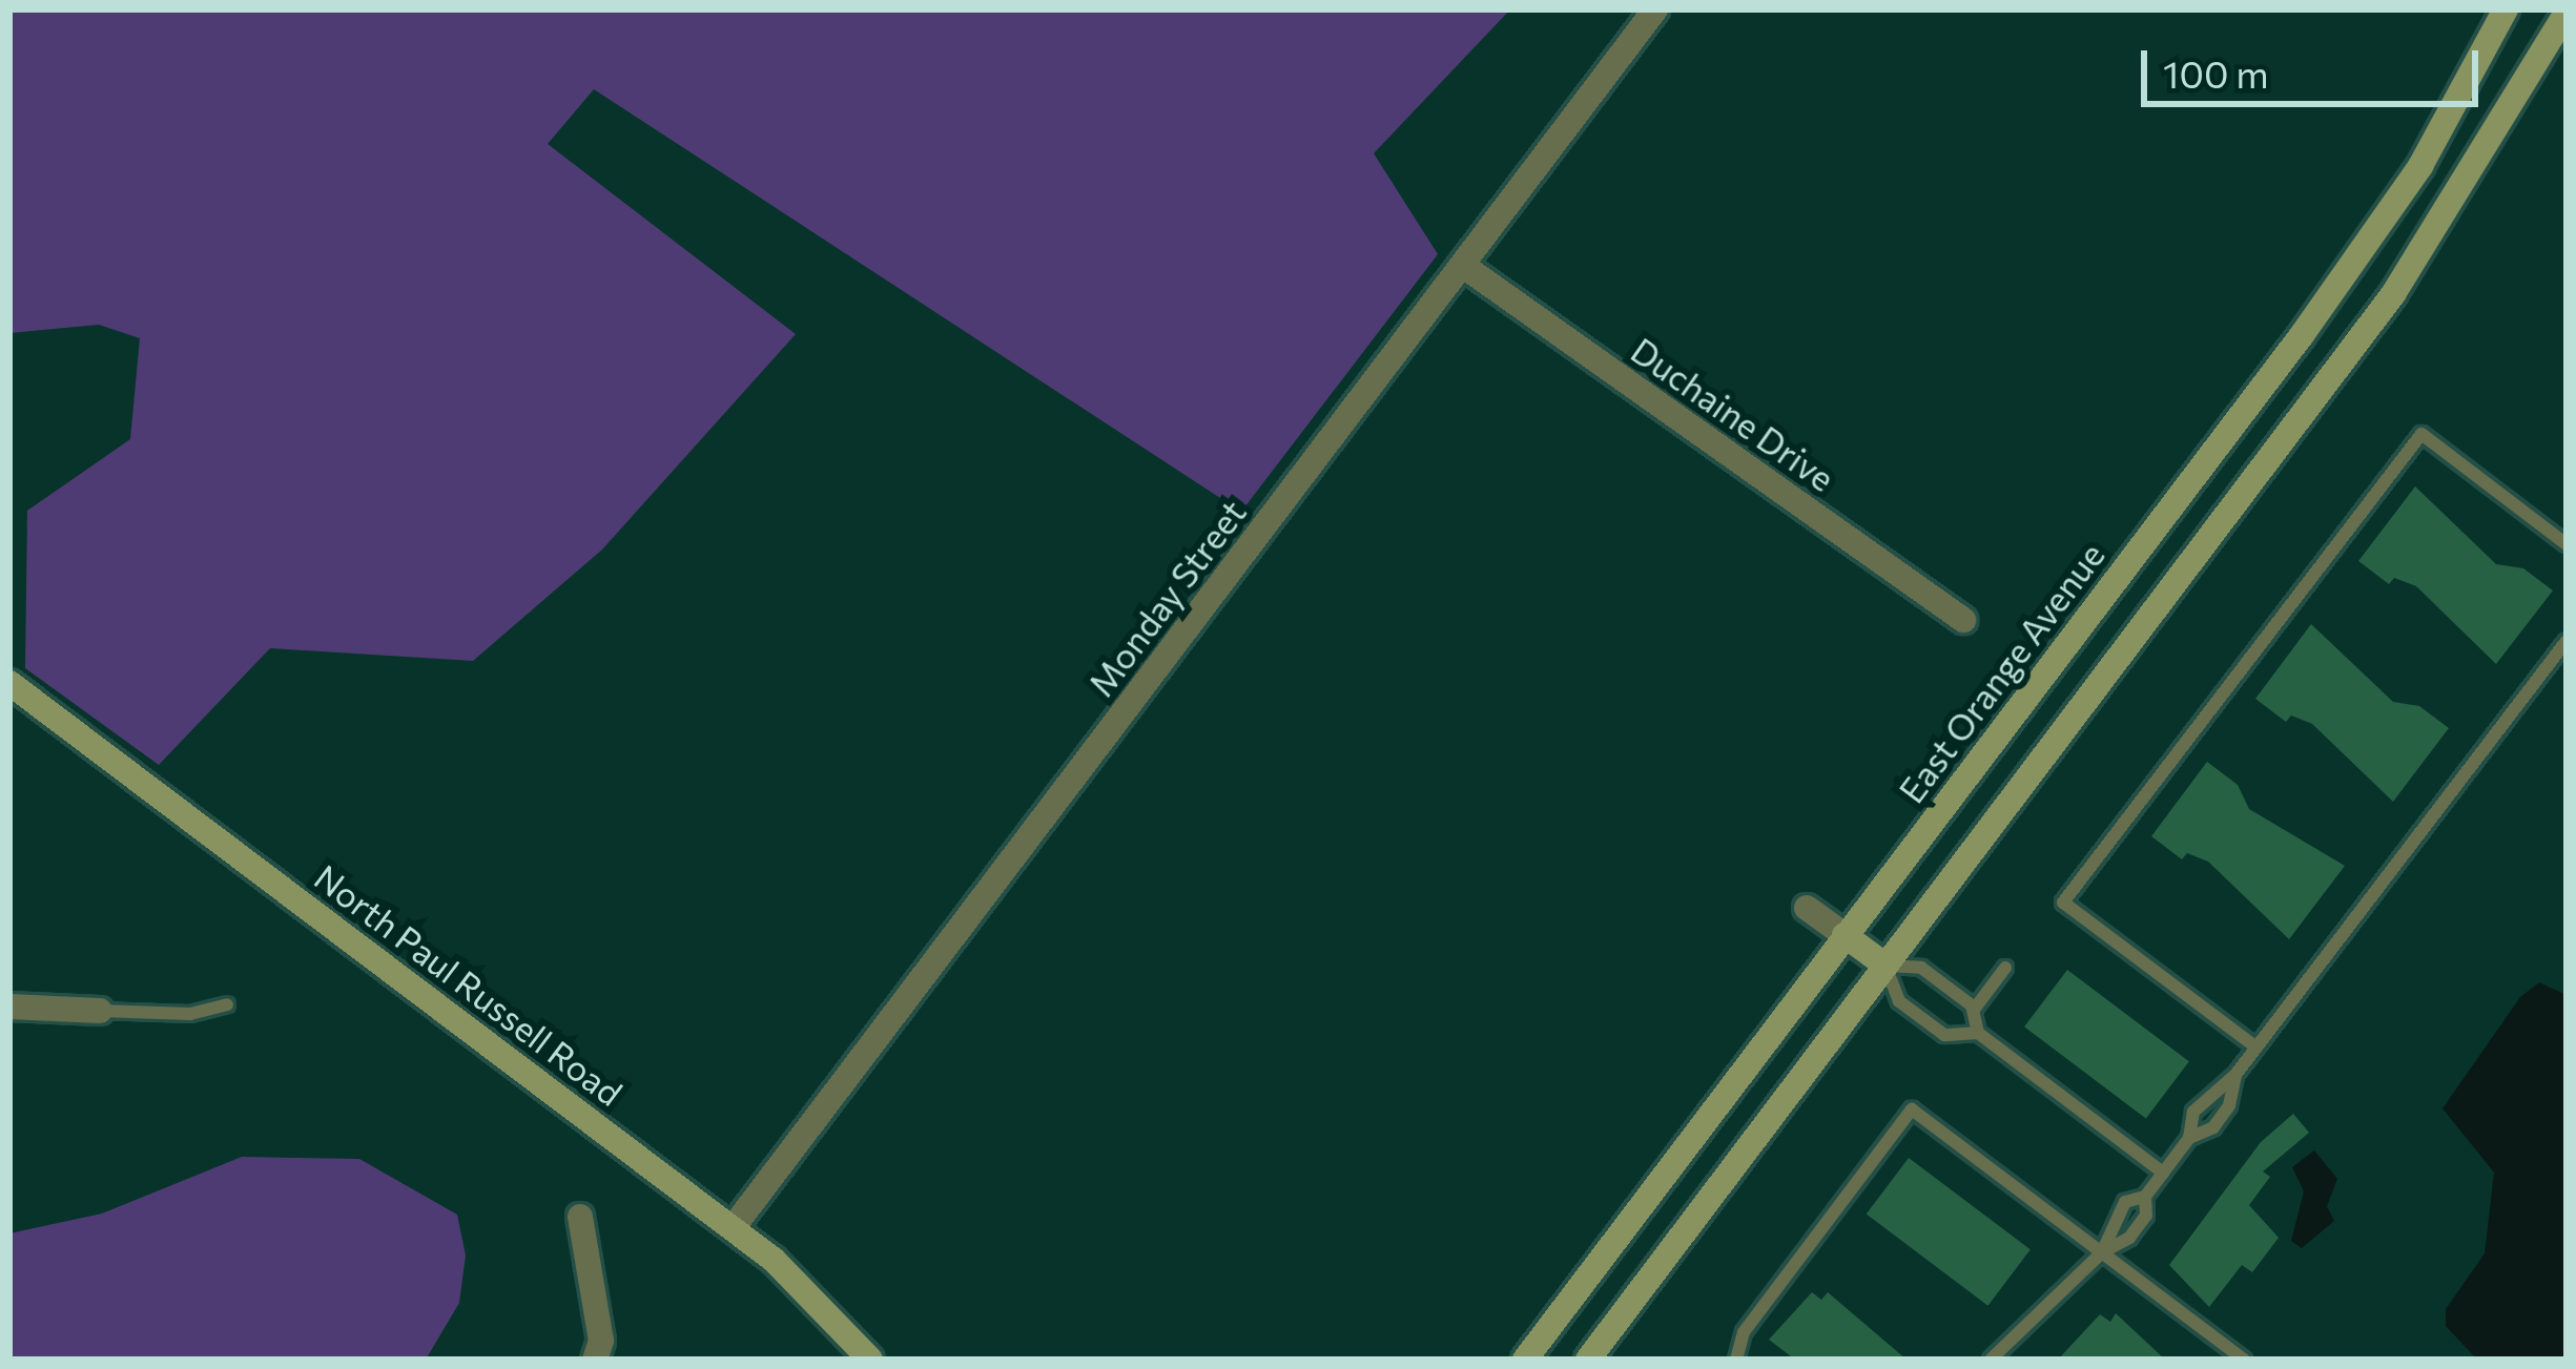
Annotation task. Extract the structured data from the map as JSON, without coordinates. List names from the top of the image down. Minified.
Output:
{"streets":{"street":["Duchaine Drive","Monday Street","East Orange Avenue","North Paul Russell Road"]},"crossings":[["Duchaine Drive","Monday Street"],["Monday Street","North Paul Russell Road"]],"scale_bar":"100 m"}
